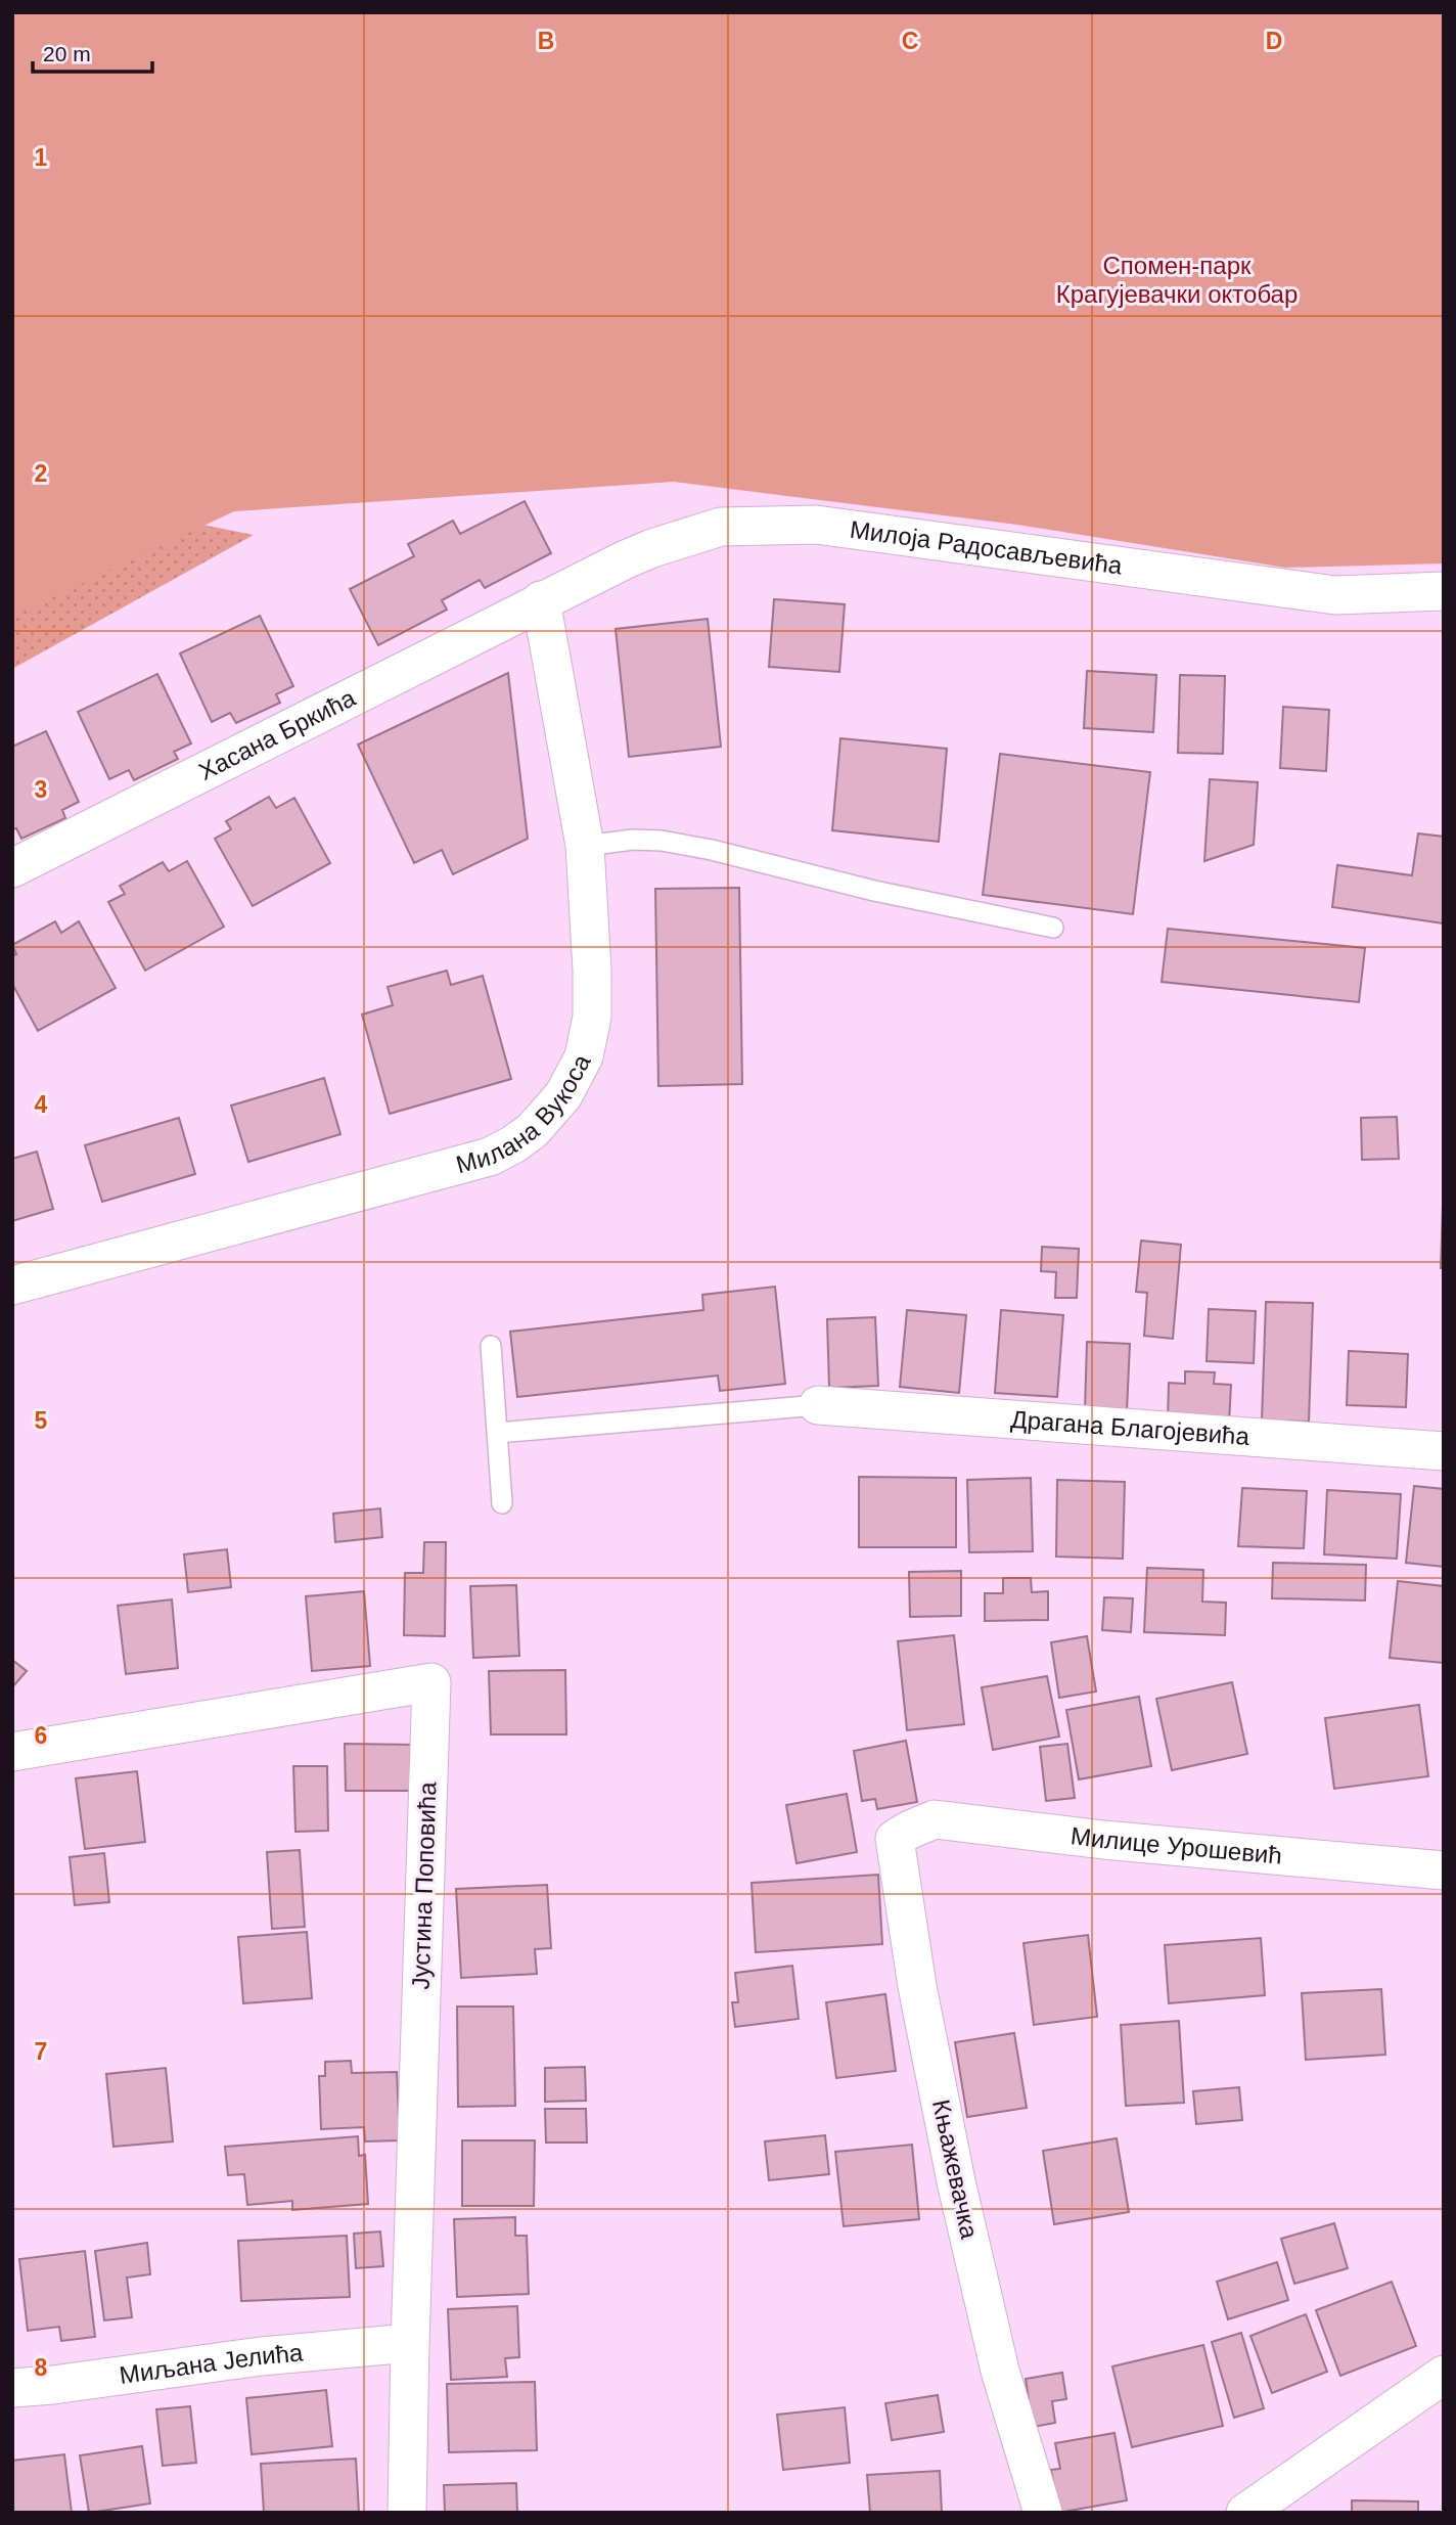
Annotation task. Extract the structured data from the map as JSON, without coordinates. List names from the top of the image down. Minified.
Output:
{"streets":{"street":["Милоја Радосављевића","Хасана Бркића","Милана Вукоса","Драгана Благојевића","Милице Урошевић","Јустина Поповића","Књажевачка","Миљана Јелића"]},"crossings":[["Милоја Радосављевића","Хасана Бркића"],["Милоја Радосављевића","Милана Вукоса"],["Хасана Бркића","Милана Вукоса"],["Милице Урошевић","Књажевачка"],["Јустина Поповића","Миљана Јелића"]],"parks":["Спомен-парк Крагујевачки октобар"],"scale_bar":"20 m","grid":{"columns":["B","C","D"],"rows":["1","2","3","4","5","6","7","8"]}}
